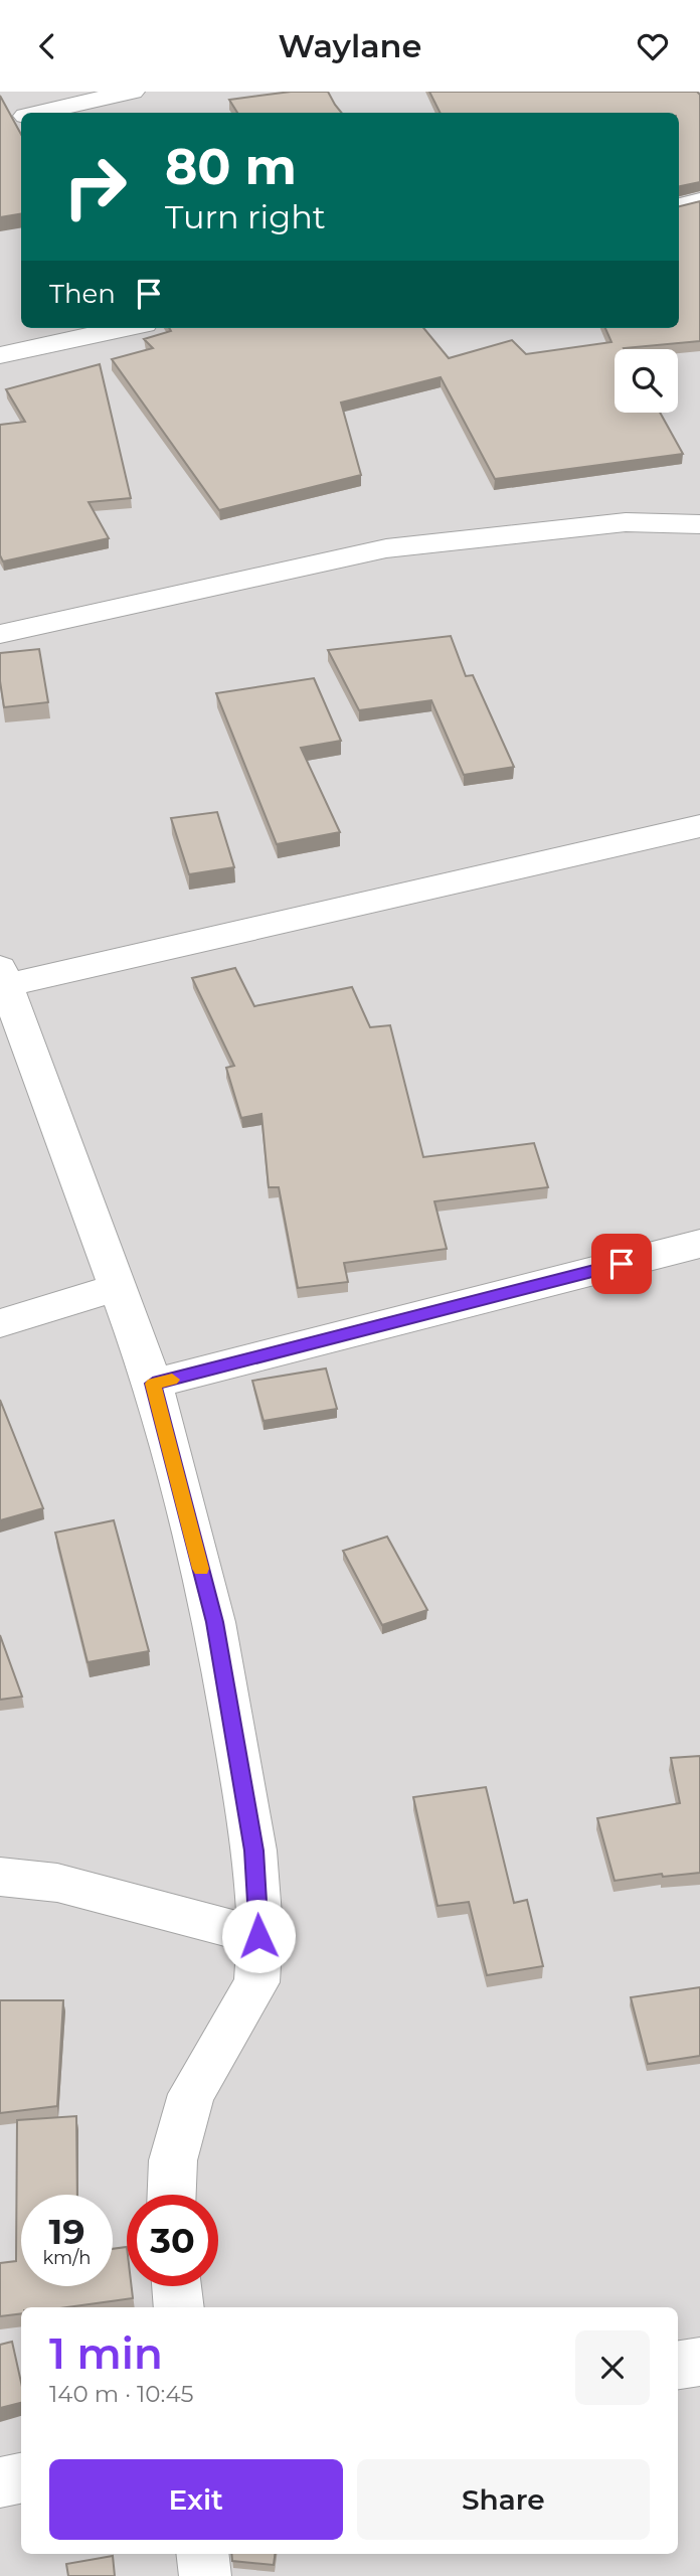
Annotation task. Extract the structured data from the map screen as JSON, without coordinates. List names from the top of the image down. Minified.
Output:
{"page":{"header":"Waylane","turn":["80 m","Turn right"],"then":"Then","speed":"19 km/h","limit":"30","heading":["1 min","140 m · 10:45"],"buttons":["Exit","Share"]}}
